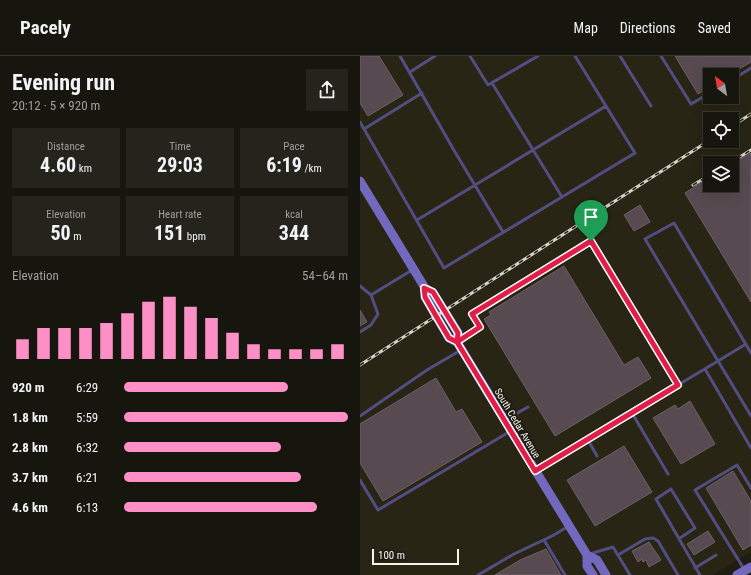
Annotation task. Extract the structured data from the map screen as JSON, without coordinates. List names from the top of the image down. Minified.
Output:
{"streets":{"main road":["South Cedar Avenue"]},"scale_bar":"100 m","north":"top left","page":{"header":"Pacely","nav":["Map","Directions","Saved"],"heading":["Evening run","20:12 · 5 × 920 m"],"stats":[["Distance","4.60 km"],["Time","29:03"],["Pace","6:19 /km"],["Elevation","50 m"],["Heart rate","151 bpm"],["kcal","344"]],"chart":["Elevation","54–64 m"],"list":[{"name":"920 m","note":"6:29"},{"name":"1.8 km","note":"5:59"},{"name":"2.8 km","note":"6:32"},{"name":"3.7 km","note":"6:21"},{"name":"4.6 km","note":"6:13"}],"scale":"100 m"}}
